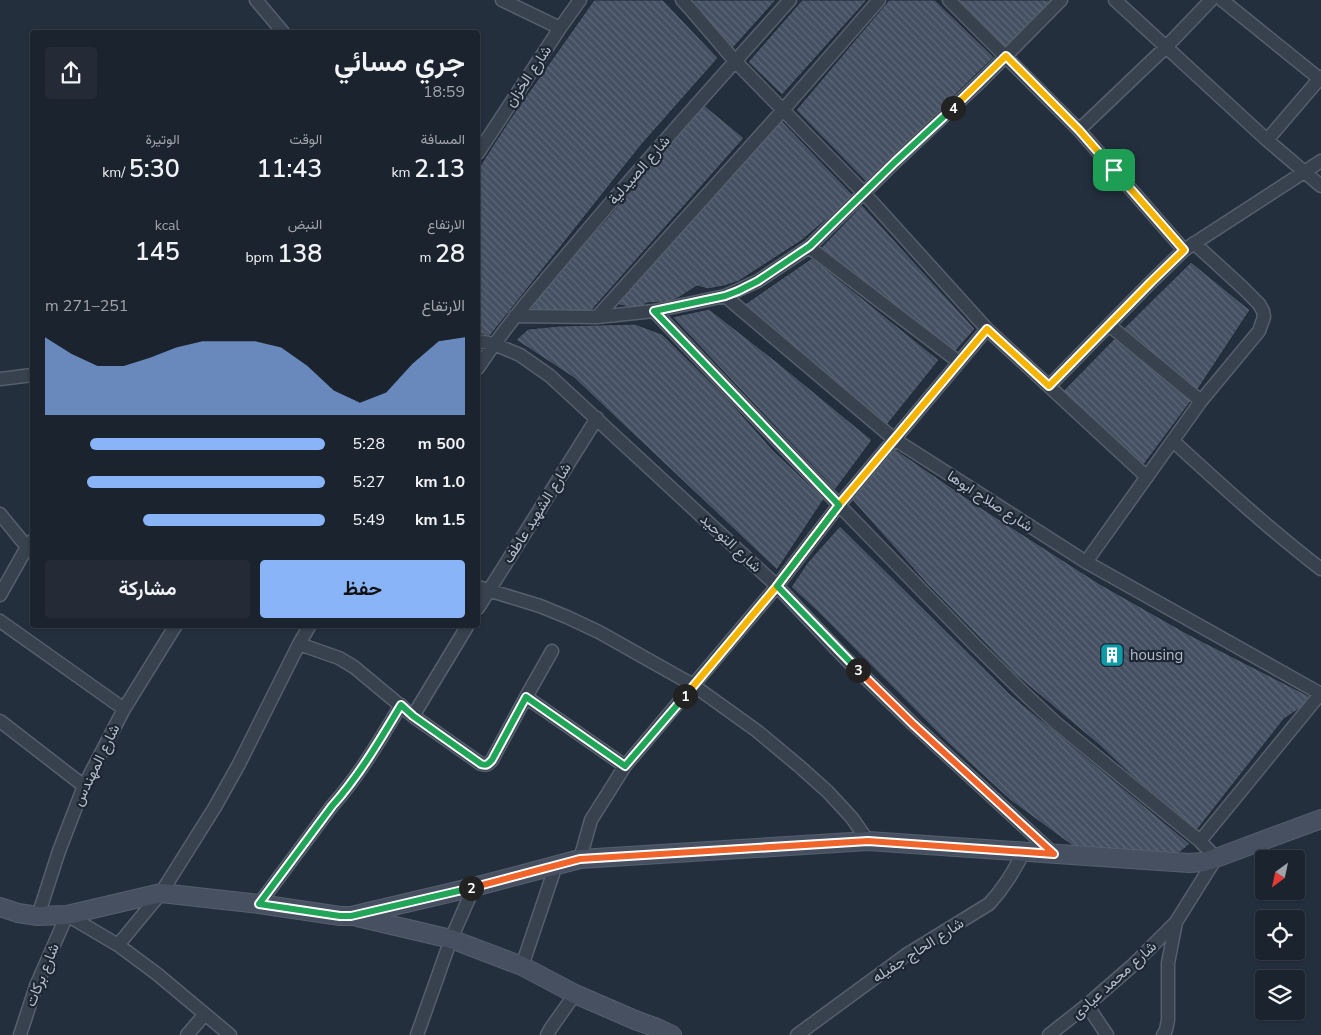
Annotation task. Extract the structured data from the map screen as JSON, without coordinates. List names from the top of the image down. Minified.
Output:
{"streets":{"street":["شارع الخزان","شارع الصيدلية","شارع صلاح ابوها","شارع الشهيد عاطف","شارع التوحيد","شارع المهندس","شارع الحاج جفيله","شارع بركات","شارع محمد عيادى"]},"crossings":[["شارع الصيدلية","شارع التوحيد"],["شارع الشهيد عاطف","شارع التوحيد"]],"places":{"building":["housing"]},"north":"bottom left","page":{"heading":["جري مسائي","18:59"],"pins":["4","3","1","2"],"stats":[["المسافة","2.13 km"],["الوقت","11:43"],["الوتيرة","5:30 /km"],["الارتفاع","28 m"],["النبض","138 bpm"],["kcal","145"]],"chart":["الارتفاع","251–271 m"],"list":[{"name":"500 m","note":"5:28"},{"name":"1.0 km","note":"5:27"},{"name":"1.5 km","note":"5:49"}],"buttons":["حفظ","مشاركة"]}}
